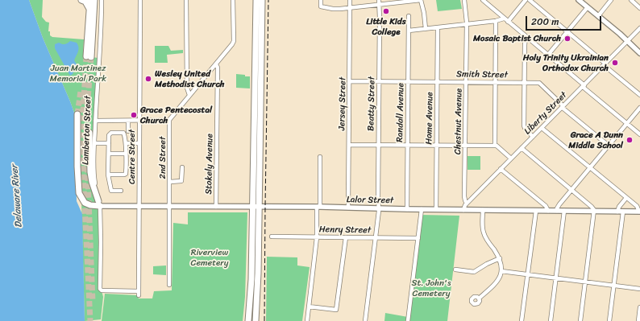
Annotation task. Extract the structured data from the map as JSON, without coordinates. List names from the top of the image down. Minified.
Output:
{"streets":{"main road":["Lalor Street"],"street":["Smith Street","Jersey Street","Beatty Street","Randall Avenue","Liberty Street","Home Avenue","Chestnut Avenue","Lamberton Street","Centre Street","2nd Street","Stokely Avenue","Henry Street"]},"crossings":[["Smith Street","Jersey Street"],["Smith Street","Beatty Street"],["Smith Street","Randall Avenue"],["Smith Street","Liberty Street"],["Smith Street","Home Avenue"],["Smith Street","Chestnut Avenue"],["Jersey Street","Lalor Street"],["Beatty Street","Lalor Street"],["Beatty Street","Henry Street"],["Randall Avenue","Lalor Street"],["Liberty Street","Chestnut Avenue"],["Liberty Street","Lalor Street"],["Home Avenue","Lalor Street"],["Lamberton Street","Centre Street"],["Lamberton Street","Lalor Street"],["Centre Street","Lalor Street"],["2nd Street","Lalor Street"],["Stokely Avenue","Lalor Street"]],"water":["Delaware River"],"parks":["Juan Martinez Memorial Park","Riverview Cemetery","St. John's Cemetery"],"places":["Little Kids College","Mosaic Baptist Church","Holy Trinity Ukrainian Orthodox Church","Wesley United Methodist Church","Grace Pentecostal Church","Grace A Dunn Middle School"],"scale_bar":"200 m"}
